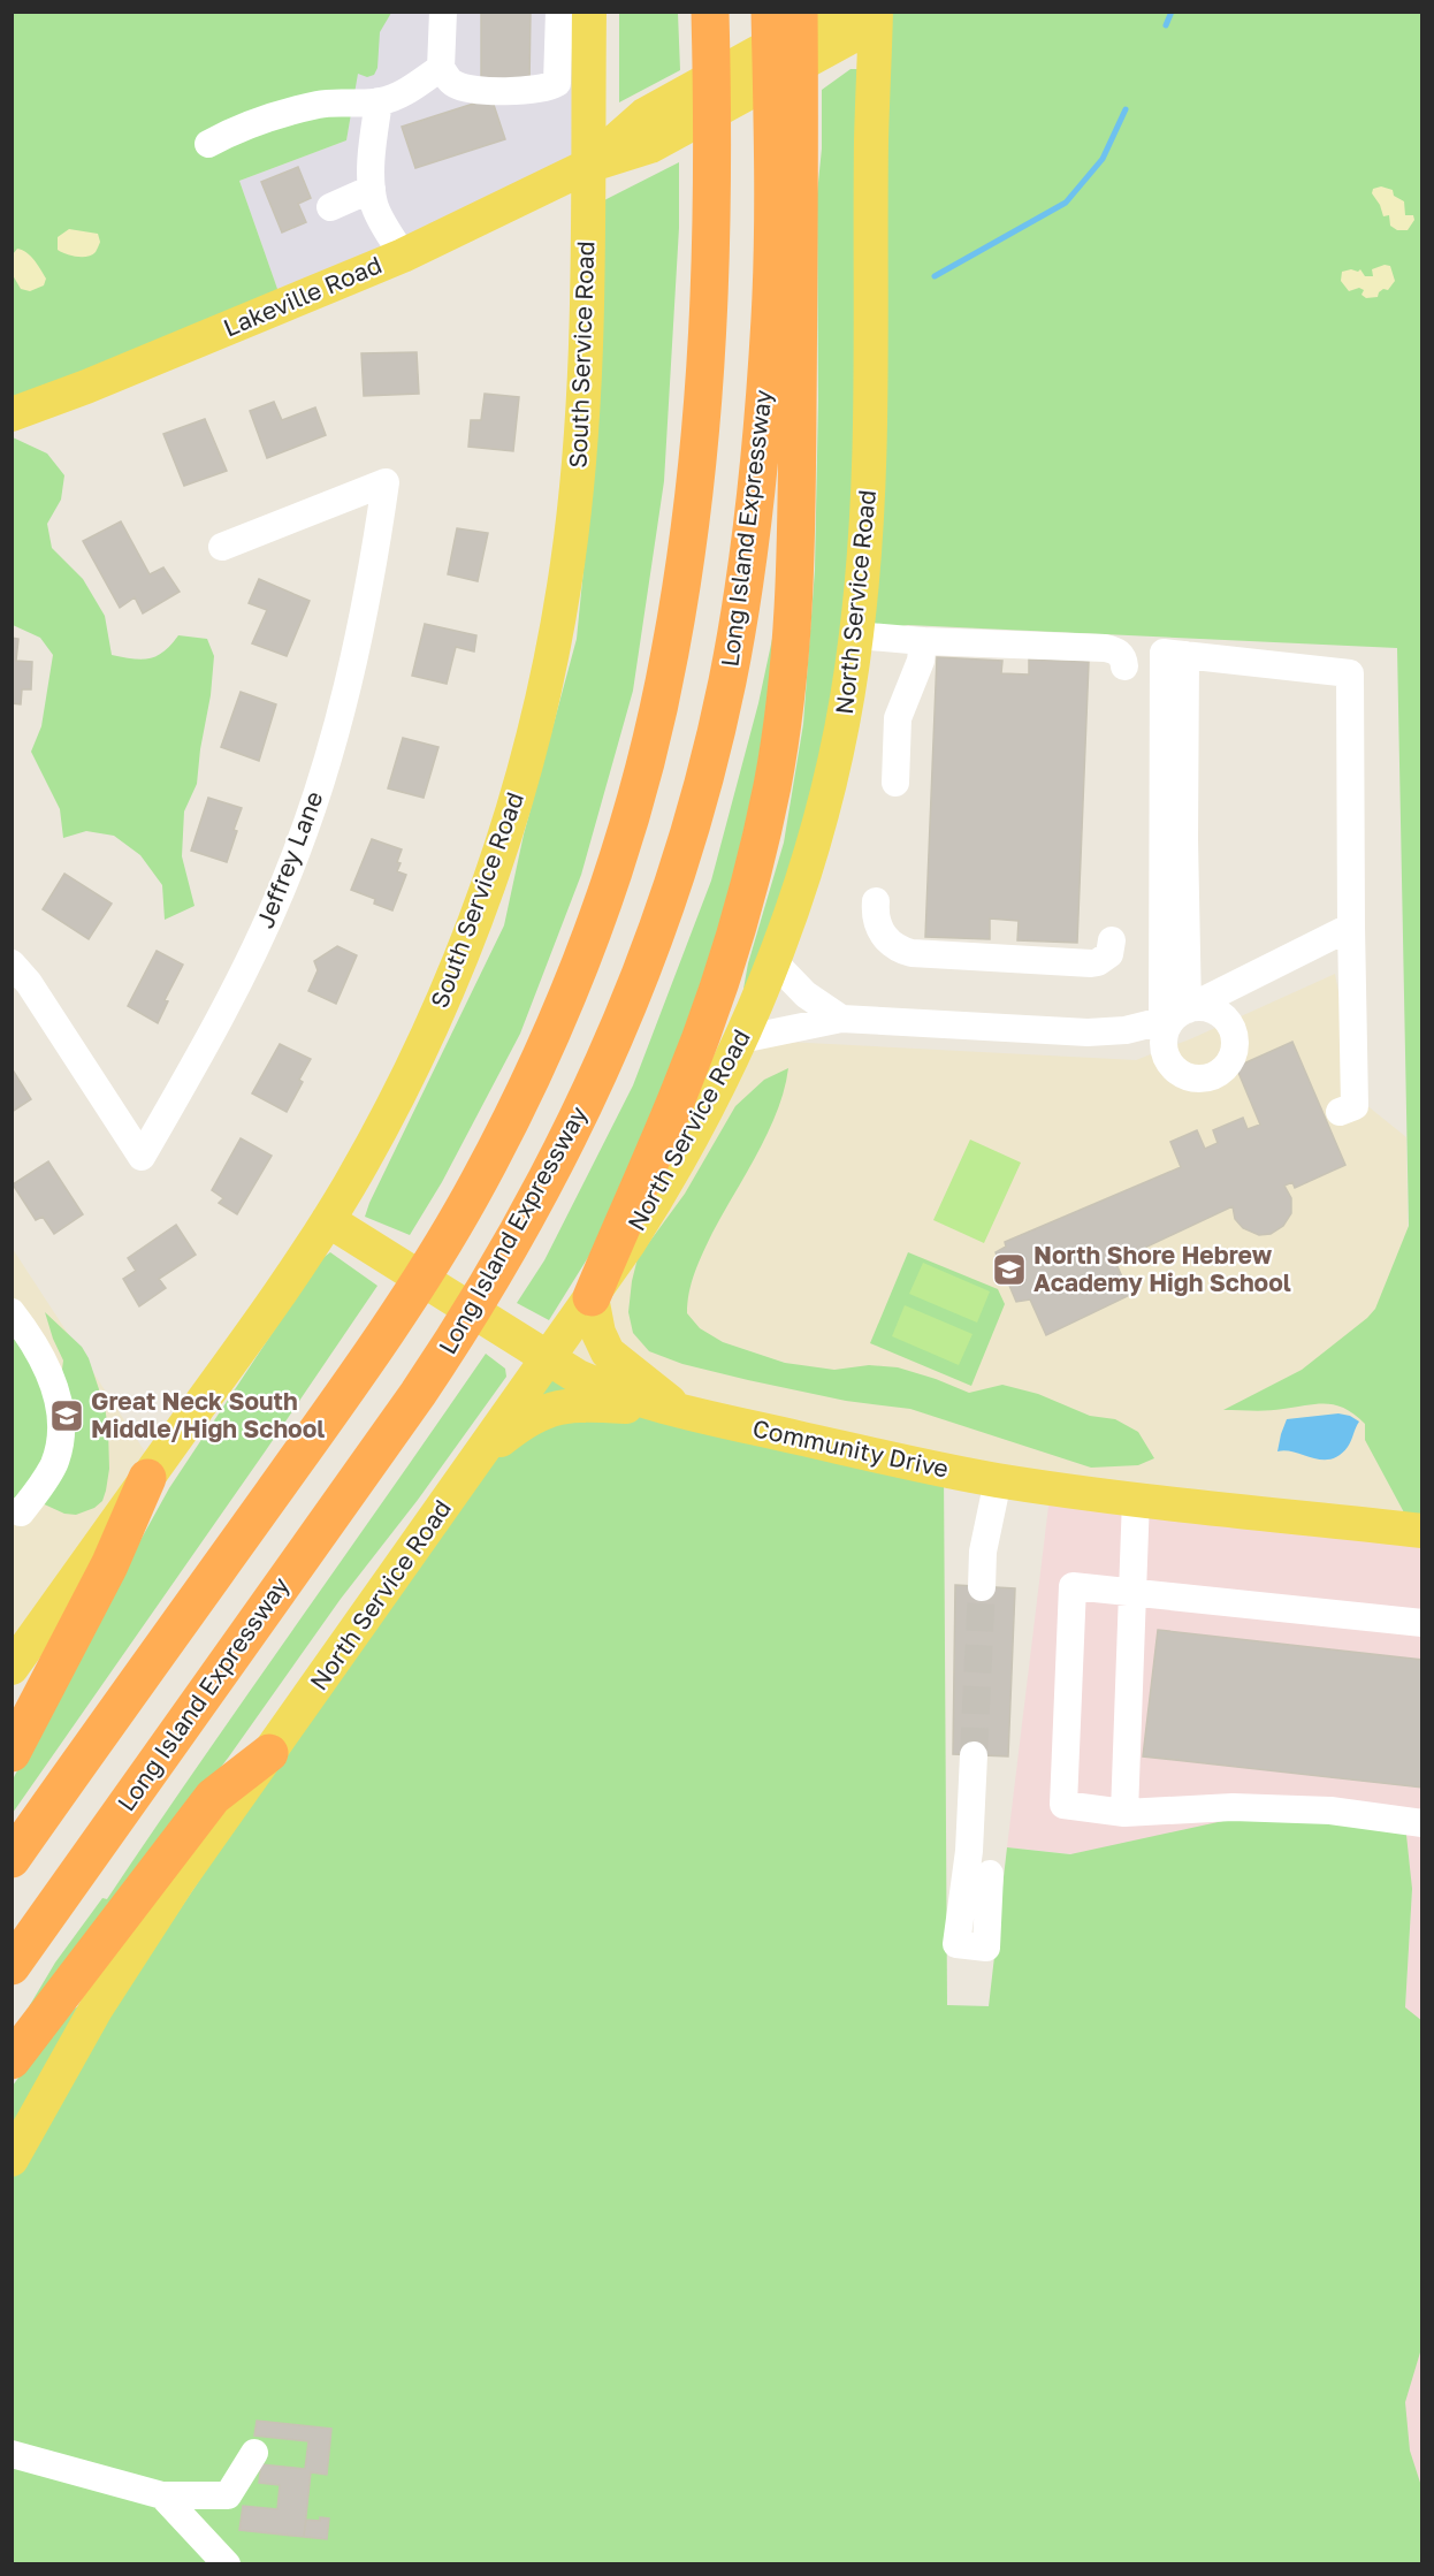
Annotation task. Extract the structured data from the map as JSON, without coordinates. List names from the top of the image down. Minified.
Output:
{"streets":{"highway":["Long Island Expressway"],"main road":["Lakeville Road","South Service Road","North Service Road","Community Drive"],"street":["Jeffrey Lane"]},"crossings":[["Lakeville Road","South Service Road"],["South Service Road","Community Drive"],["North Service Road","Community Drive"]],"places":{"school or university":["North Shore Hebrew Academy High School","Great Neck South Middle/High School"]}}
